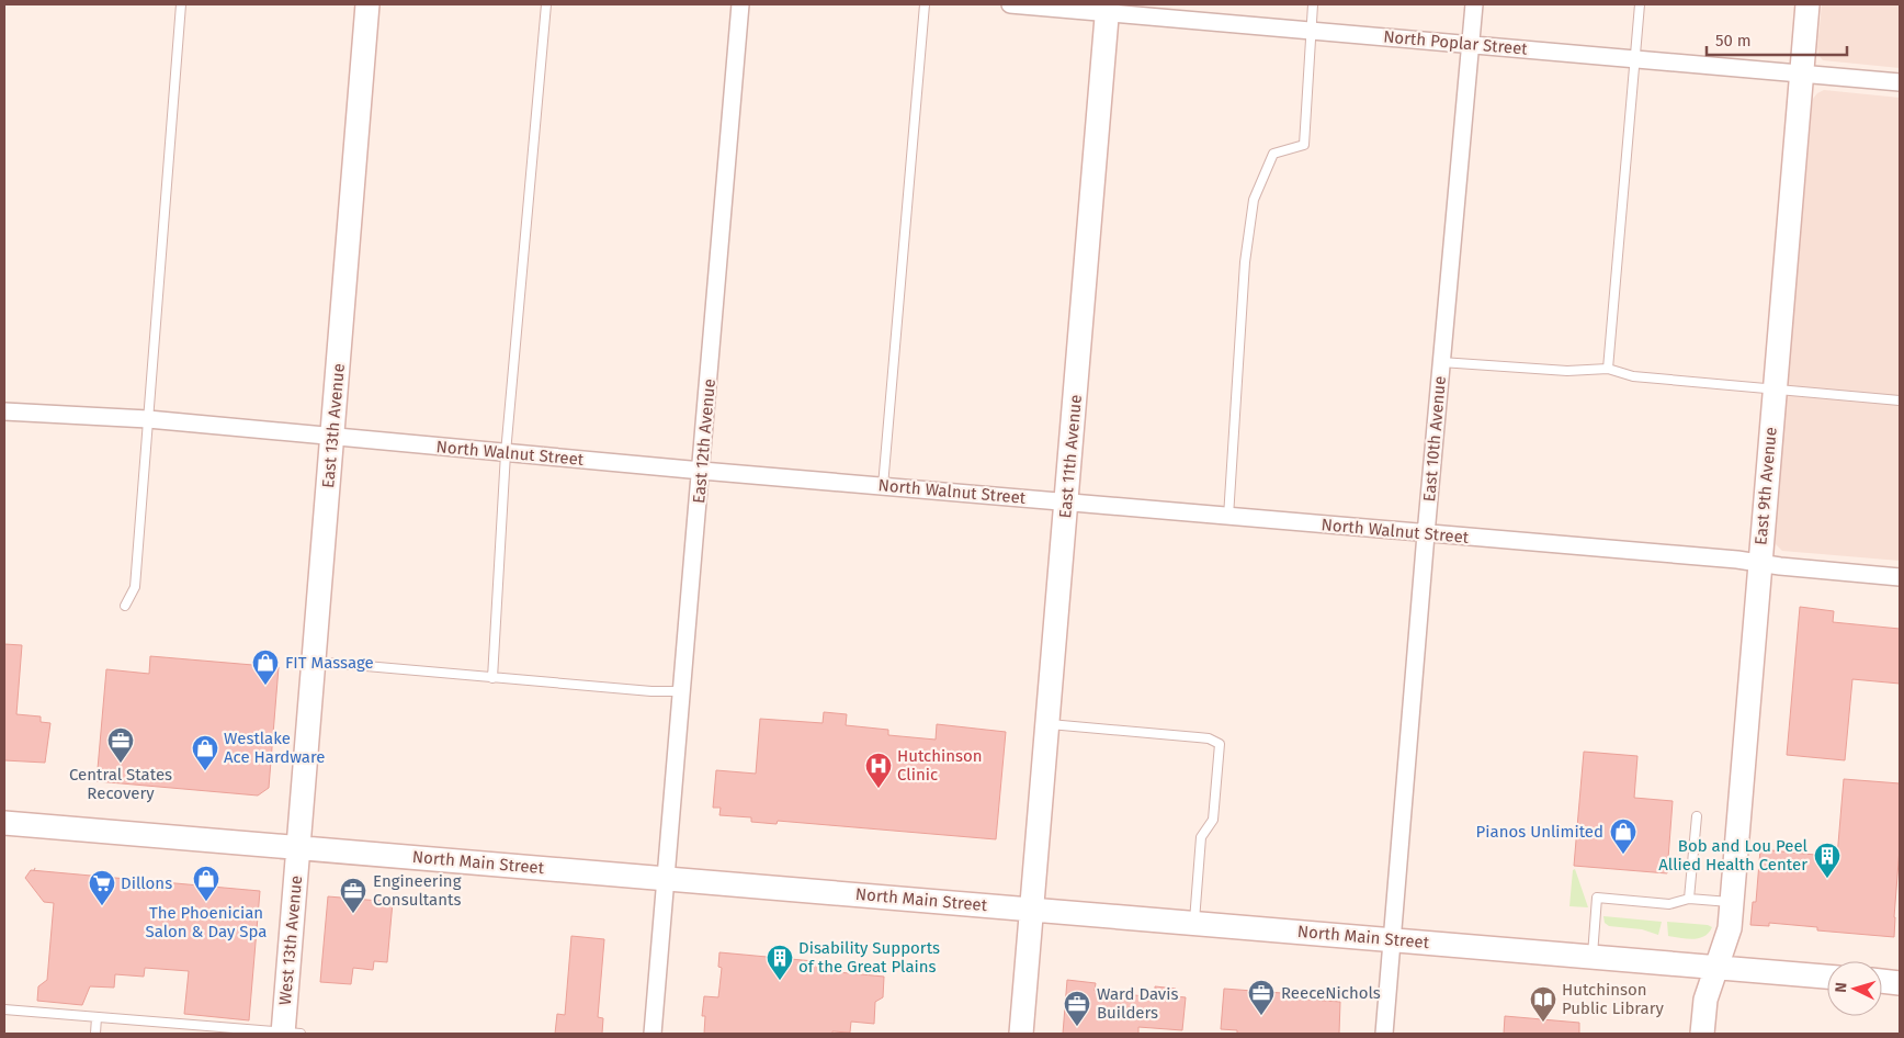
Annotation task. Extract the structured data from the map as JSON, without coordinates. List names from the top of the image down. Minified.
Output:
{"streets":{"street":["North Poplar Street","East 13th Avenue","East 10th Avenue","East 12th Avenue","North Walnut Street","East 11th Avenue","East 9th Avenue","North Main Street","West 13th Avenue"]},"crossings":[["North Poplar Street","East 10th Avenue"],["North Poplar Street","East 11th Avenue"],["North Poplar Street","East 9th Avenue"],["East 13th Avenue","North Walnut Street"],["East 13th Avenue","North Main Street"],["East 13th Avenue","West 13th Avenue"],["East 10th Avenue","North Walnut Street"],["East 10th Avenue","North Main Street"],["East 12th Avenue","North Walnut Street"],["East 12th Avenue","North Main Street"],["North Walnut Street","East 11th Avenue"],["North Walnut Street","East 9th Avenue"],["East 11th Avenue","North Main Street"],["East 9th Avenue","North Main Street"],["North Main Street","West 13th Avenue"]],"places":{"shop":["FIT Massage","Westlake Ace Hardware","Pianos Unlimited","The Phoenician Salon & Day Spa"],"office":["Central States Recovery","Engineering Consultants","ReeceNichols","Ward Davis Builders"],"hospital":["Hutchinson Clinic"],"building":["Bob and Lou Peel Allied Health Center","Disability Supports of the Great Plains"],"supermarket":["Dillons"],"library":["Hutchinson Public Library"]},"scale_bar":"50 m","north":"left"}
